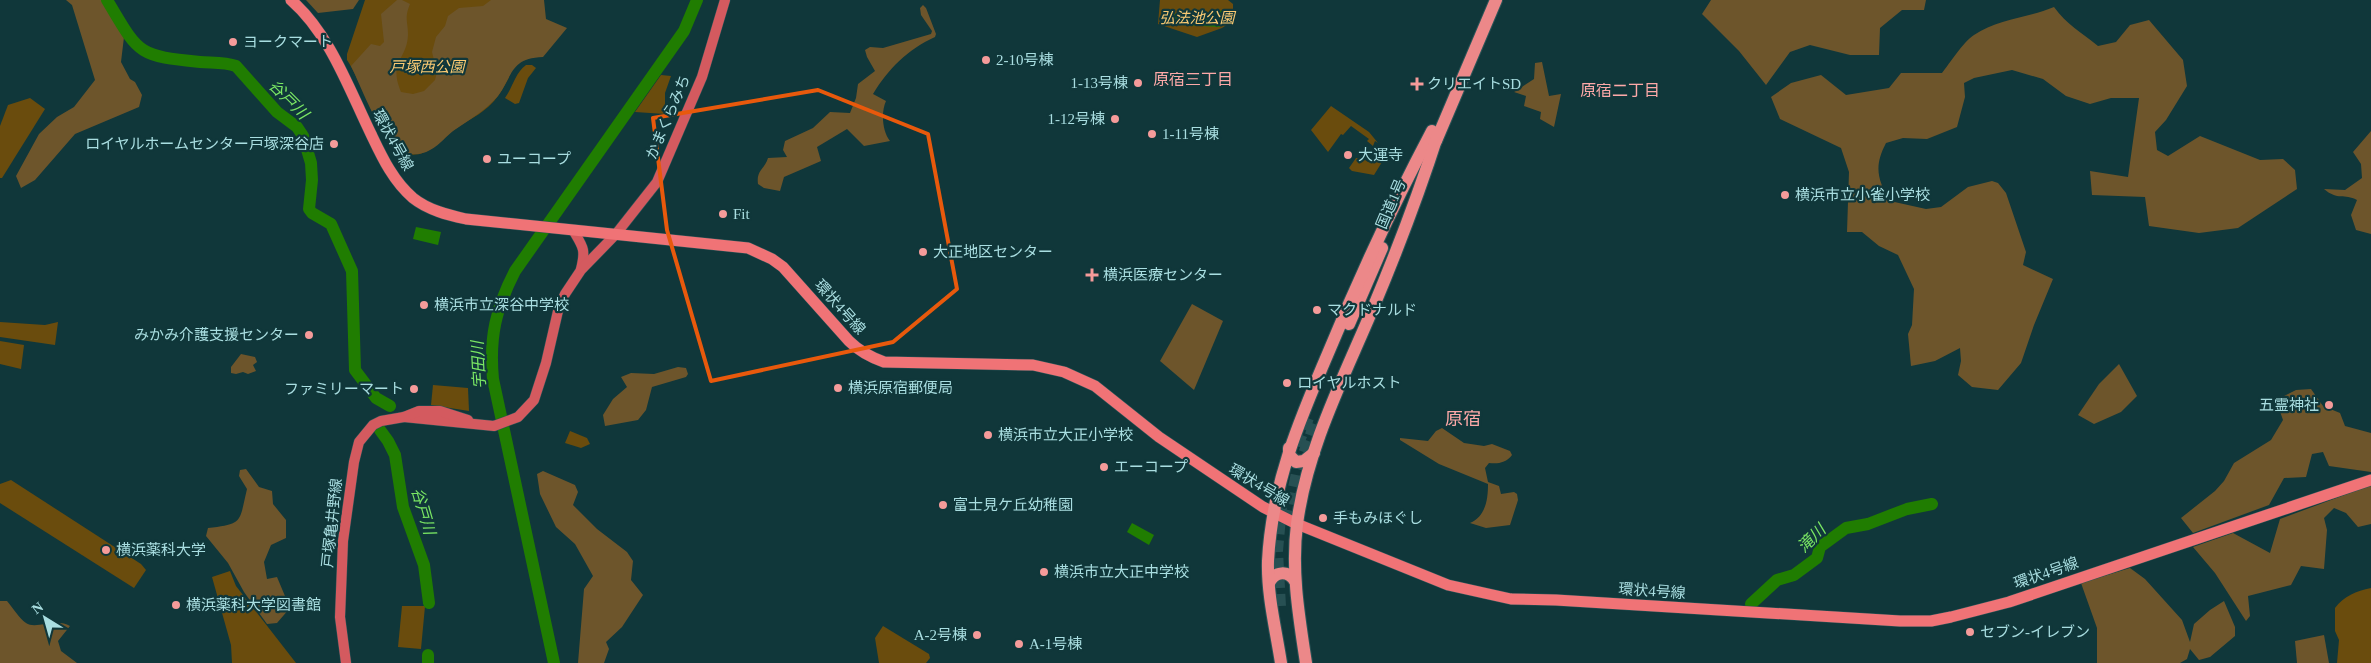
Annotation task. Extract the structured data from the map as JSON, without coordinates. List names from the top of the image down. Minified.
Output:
{"streets":{"highway":["国道1号"],"main road":["かまくらみち","環状4号線","戸塚亀井野線"]},"crossings":[["かまくらみち","環状4号線"],["かまくらみち","戸塚亀井野線"],["環状4号線","戸塚亀井野線"]],"districts":["原宿三丁目","原宿二丁目","原宿"],"water":["谷戸川","宇田川","滝川"],"parks":["弘法池公園","戸塚西公園"],"places":{"other":["ヨークマート","2-10号棟","1-13号棟","1-12号棟","1-11号棟","ロイヤルホームセンター戸塚深谷店","大運寺","ユーコープ","横浜市立小雀小学校","Fit","大正地区センター","横浜市立深谷中学校","マクドナルド","みかみ介護支援センター","ロイヤルホスト","横浜原宿郵便局","ファミリーマート","五霊神社","横浜市立大正小学校","エーコープ","富士見ケ丘幼稚園","手もみほぐし","横浜薬科大学","横浜市立大正中学校","横浜薬科大学図書館","セブン-イレブン","A-2号棟","A-1号棟"],"health":["クリエイトSD","横浜医療センター"]},"north":"top left"}
